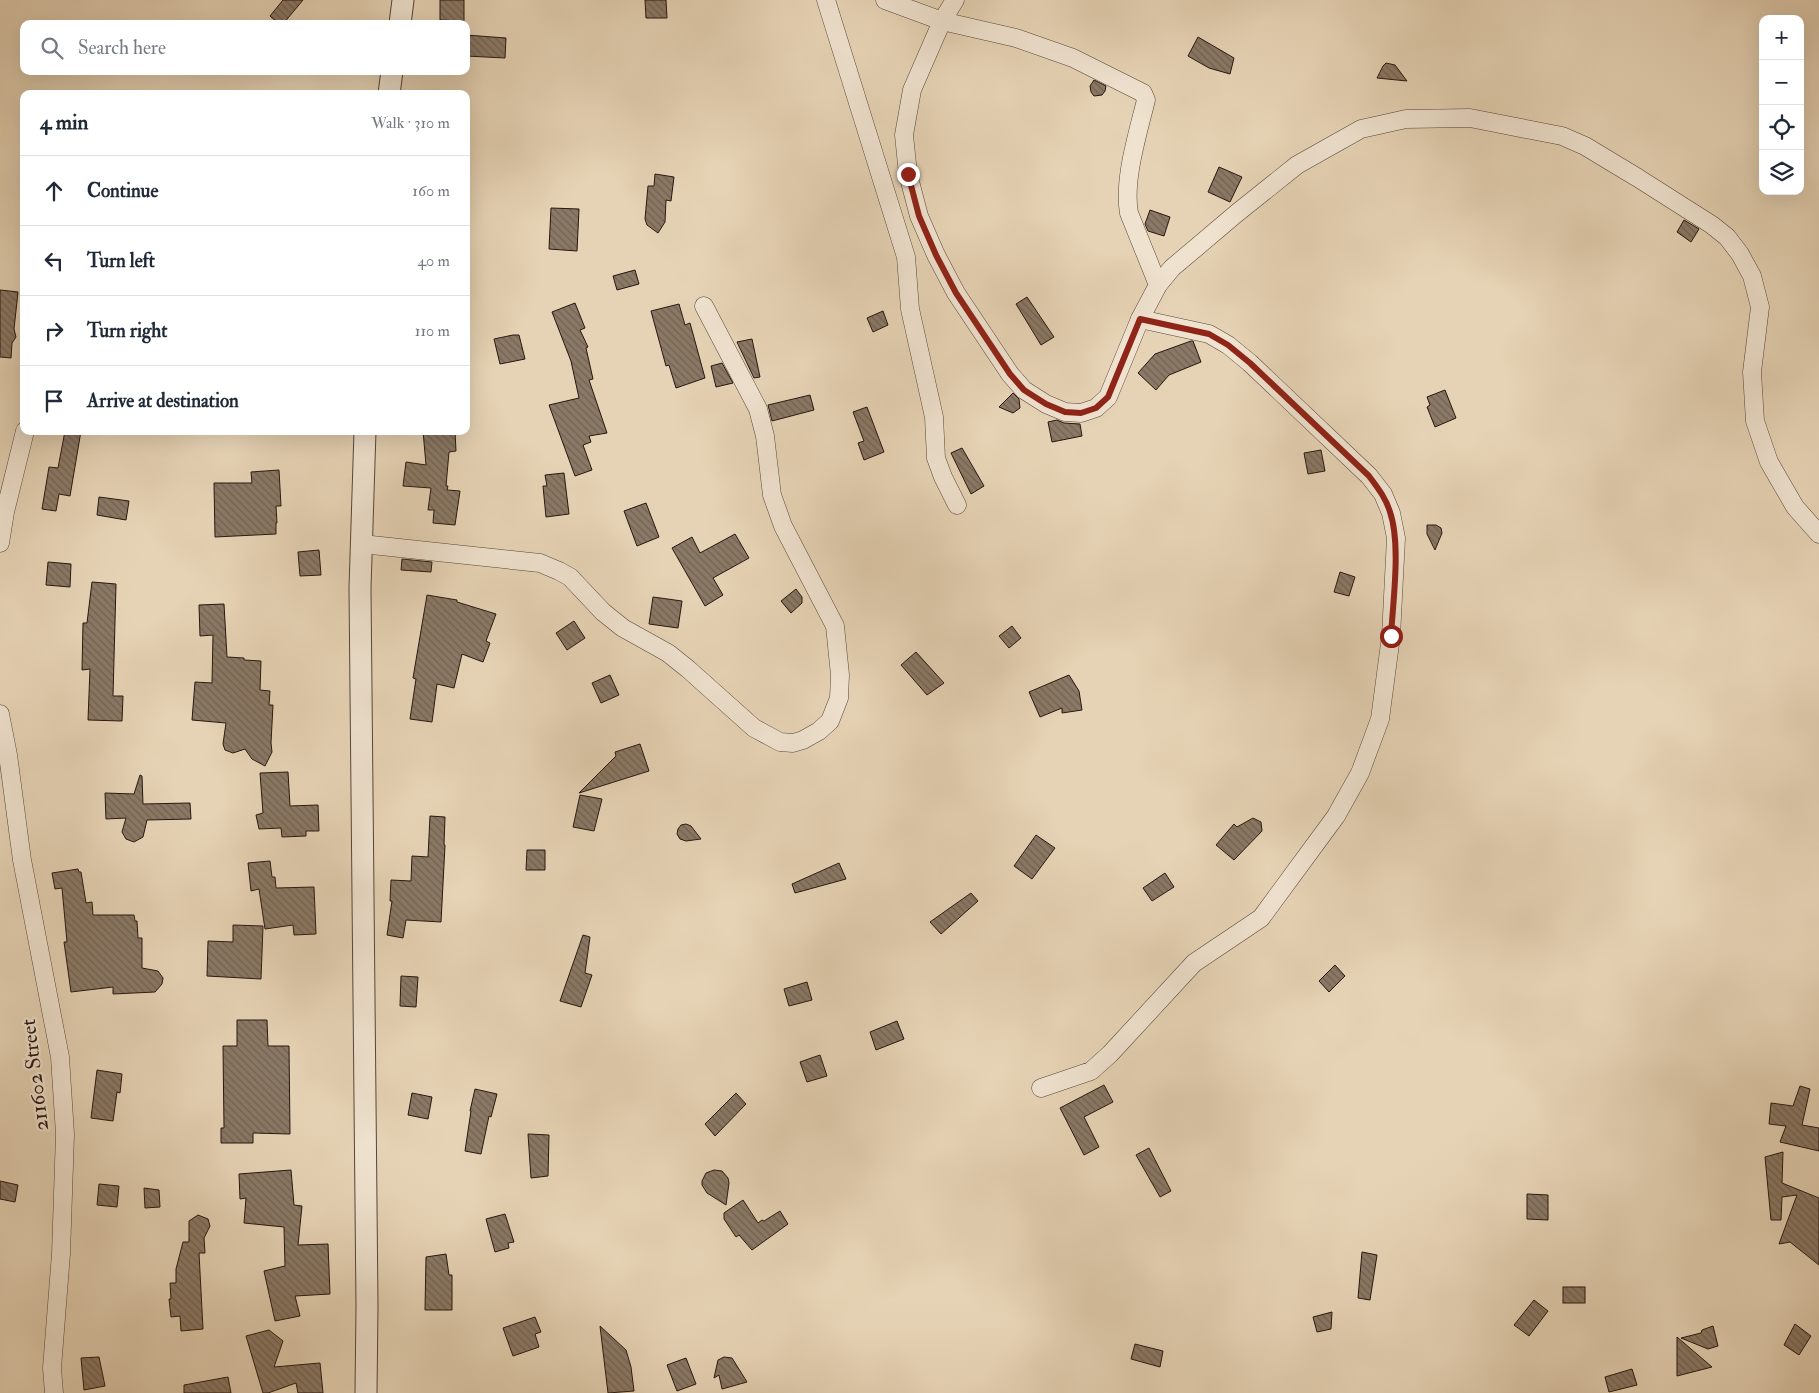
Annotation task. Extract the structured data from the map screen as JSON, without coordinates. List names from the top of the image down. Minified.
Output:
{"streets":{"street":["211602 Street"]},"page":{"map_buttons":["+","−"],"search":"Search here","heading":["4 min","Walk · 310 m"],"list":[["Continue","160 m"],["Turn left","40 m"],["Turn right","110 m"],"Arrive at destination"]}}
